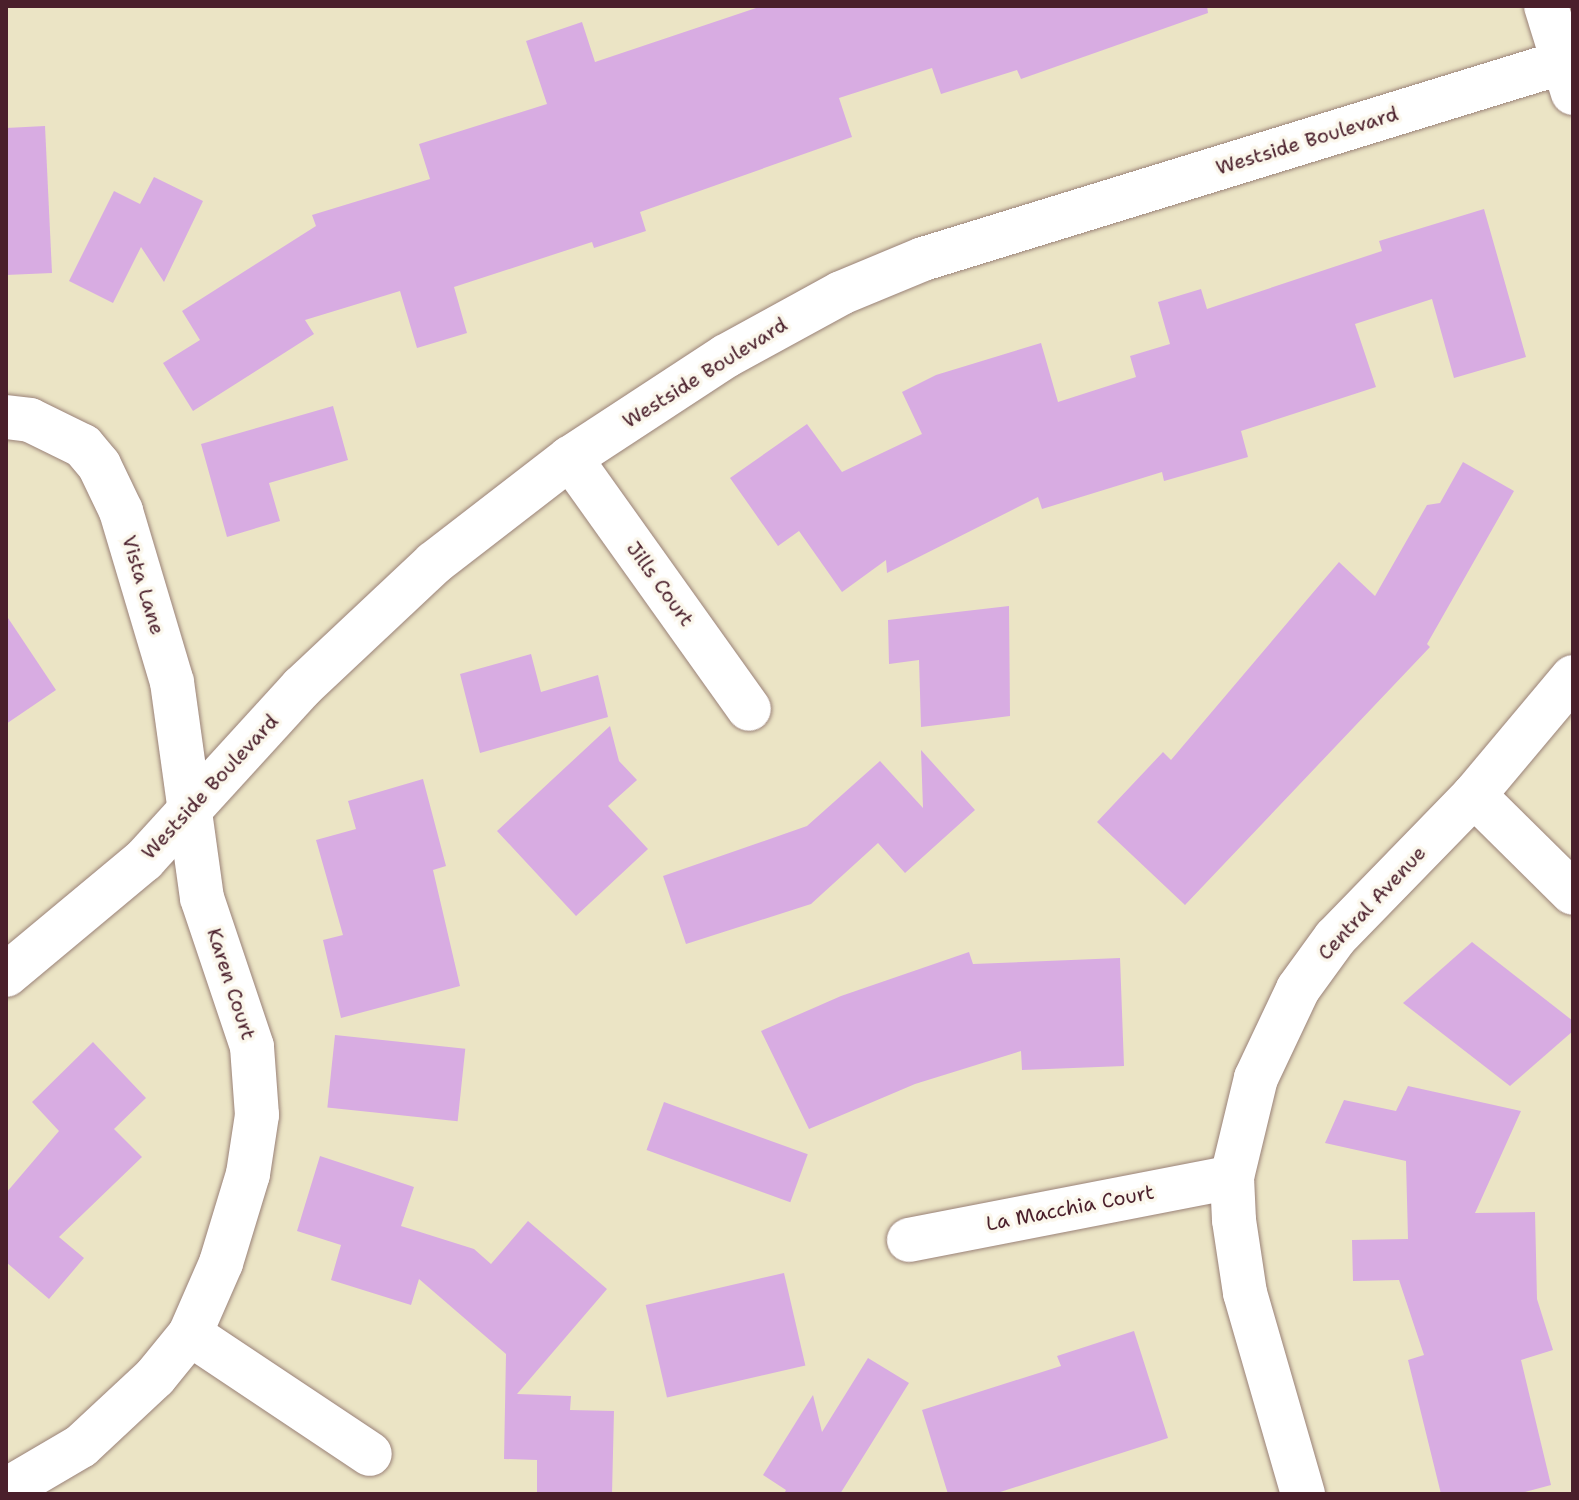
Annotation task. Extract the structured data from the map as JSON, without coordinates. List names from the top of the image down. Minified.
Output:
{"streets":{"street":["Westside Boulevard","Jills Court","Vista Lane","Central Avenue","Karen Court","La Macchia Court"]},"crossings":[["Westside Boulevard","Jills Court"],["Westside Boulevard","Vista Lane"],["Westside Boulevard","Karen Court"],["Vista Lane","Karen Court"],["Central Avenue","La Macchia Court"]]}
